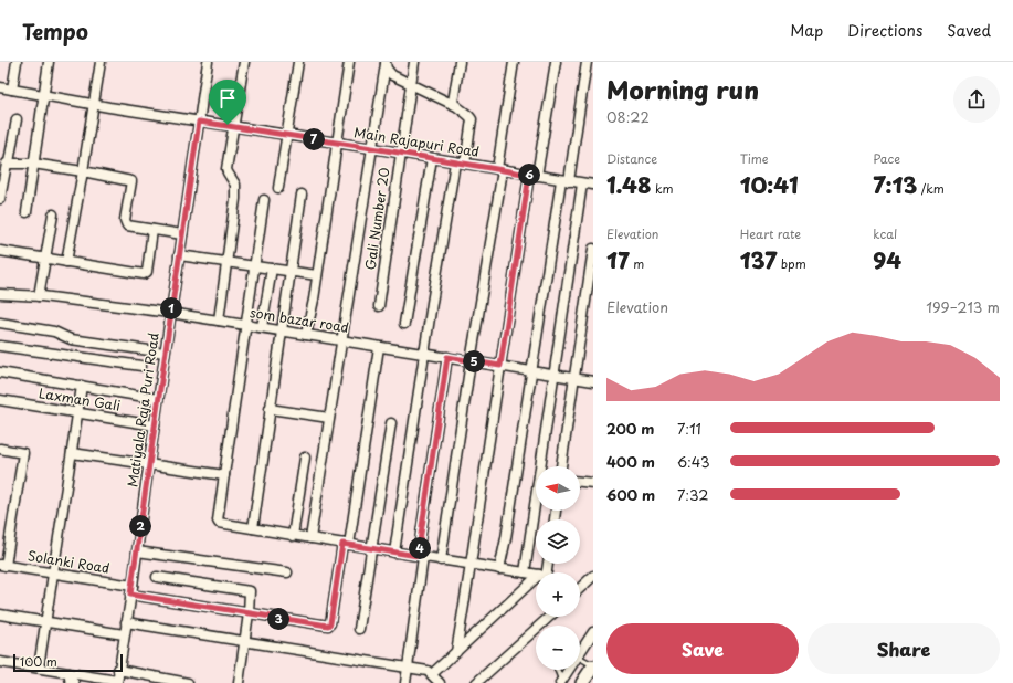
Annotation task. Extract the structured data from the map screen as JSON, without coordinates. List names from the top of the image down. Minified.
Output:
{"streets":{"street":["Main Rajapuri Road","Gali Number 20","som bazar road","Laxman Gali","Matiyala Raja Puri Road","Solanki Road"]},"crossings":[["Main Rajapuri Road","Gali Number 20"],["Main Rajapuri Road","Matiyala Raja Puri Road"],["som bazar road","Matiyala Raja Puri Road"],["Laxman Gali","Matiyala Raja Puri Road"],["Matiyala Raja Puri Road","Solanki Road"]],"scale_bar":"100 m","north":"left","page":{"header":"Tempo","nav":["Map","Directions","Saved"],"heading":["Morning run","08:22"],"pins":["7","6","1","5","2","4","3"],"stats":[["Distance","1.48 km"],["Time","10:41"],["Pace","7:13 /km"],["Elevation","17 m"],["Heart rate","137 bpm"],["kcal","94"]],"chart":["Elevation","199–213 m"],"list":[{"name":"200 m","note":"7:11"},{"name":"400 m","note":"6:43"},{"name":"600 m","note":"7:32"}],"map_buttons":["+","−"],"buttons":["Save","Share"],"scale":"100 m"}}
